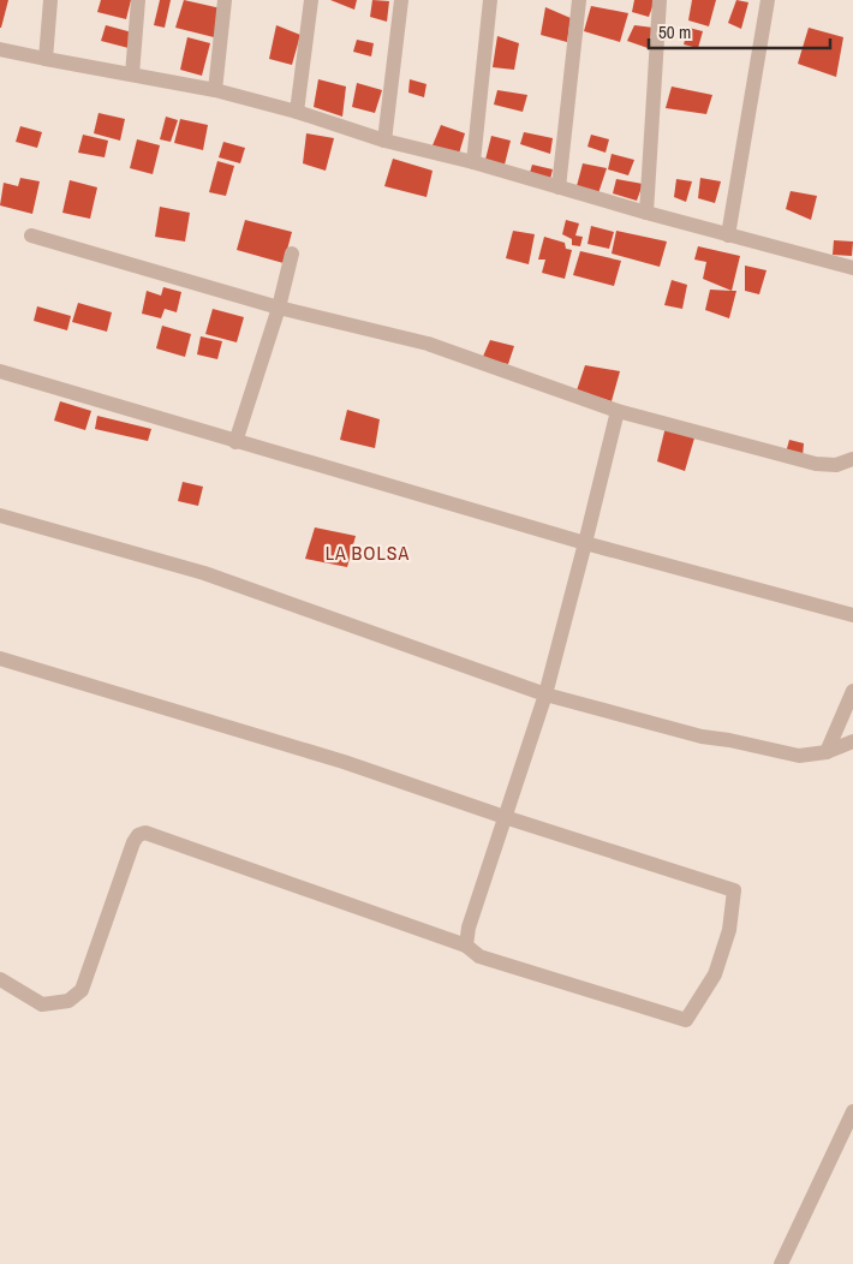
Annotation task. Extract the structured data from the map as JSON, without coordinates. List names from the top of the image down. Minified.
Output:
{"districts":["LA BOLSA"],"scale_bar":"50 m"}
